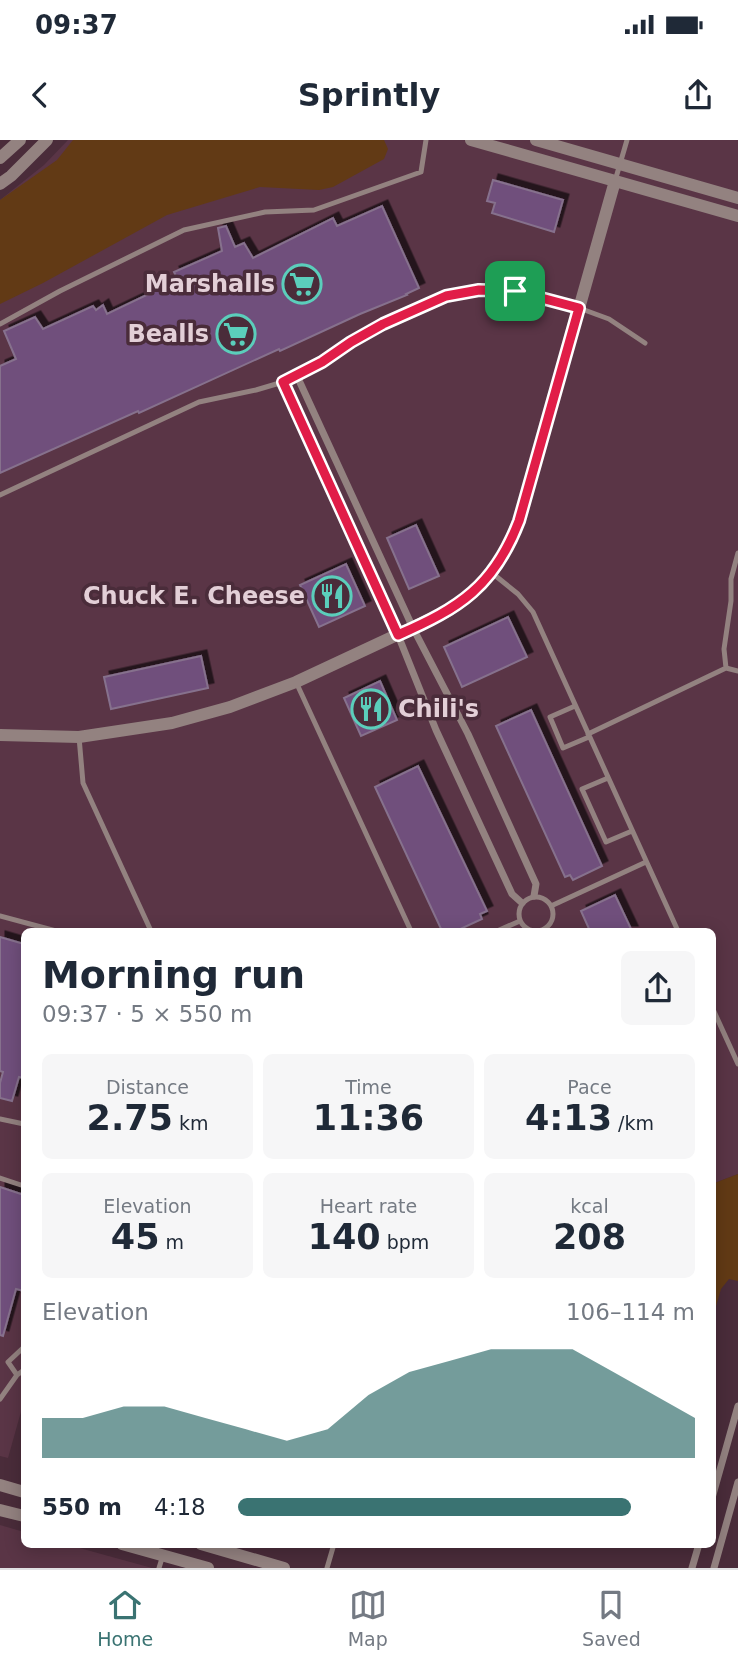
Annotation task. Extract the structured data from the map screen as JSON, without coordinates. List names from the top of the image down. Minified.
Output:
{"places":{"supermarket":["Marshalls","Bealls"],"restaurant":["Chuck E. Cheese","Chili's"]},"page":{"status":"09:37","header":"Sprintly","heading":["Morning run","09:37 · 5 × 550 m"],"stats":[["Distance","2.75 km"],["Time","11:36"],["Pace","4:13 /km"],["Elevation","45 m"],["Heart rate","140 bpm"],["kcal","208"]],"chart":["Elevation","106–114 m"],"list":[{"name":"550 m","note":"4:18"}],"tabs":["Home","Map","Saved"]}}
